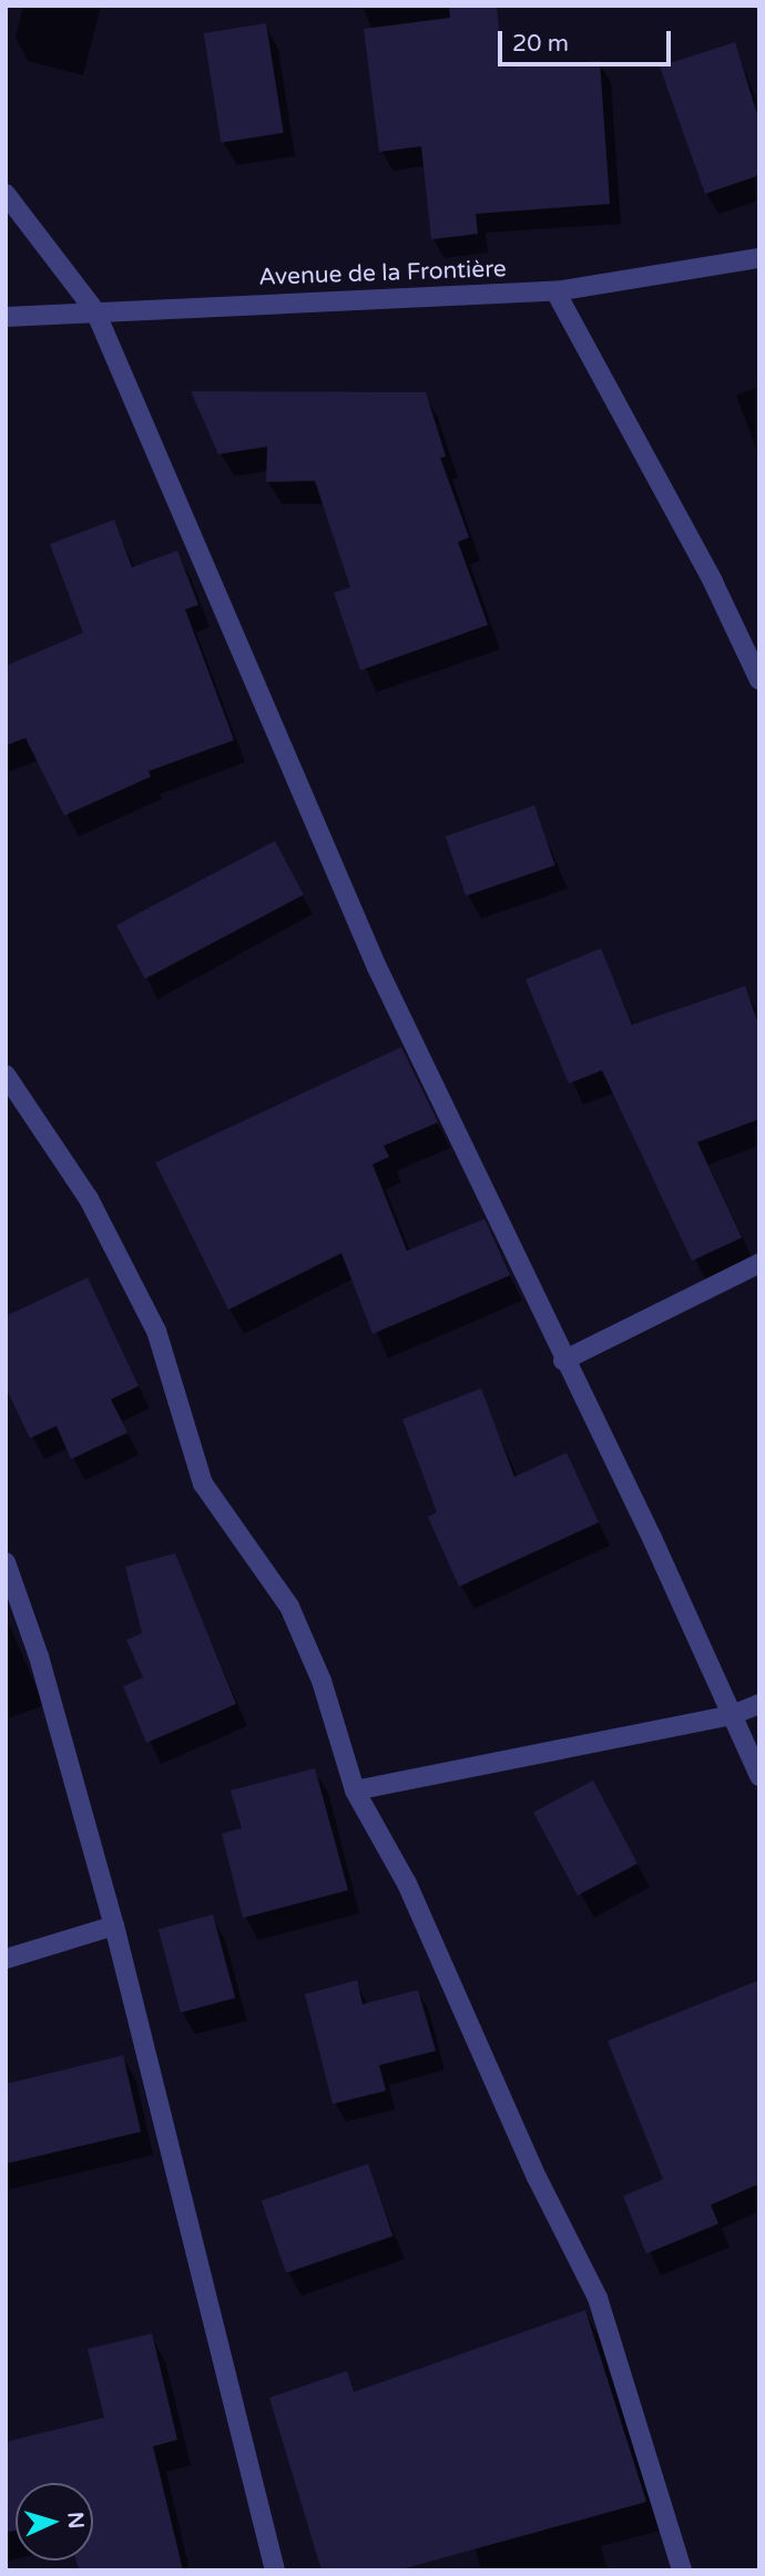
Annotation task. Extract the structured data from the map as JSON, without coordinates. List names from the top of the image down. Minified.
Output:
{"streets":{"street":["Avenue de la Frontière"]},"scale_bar":"20 m","north":"right"}
